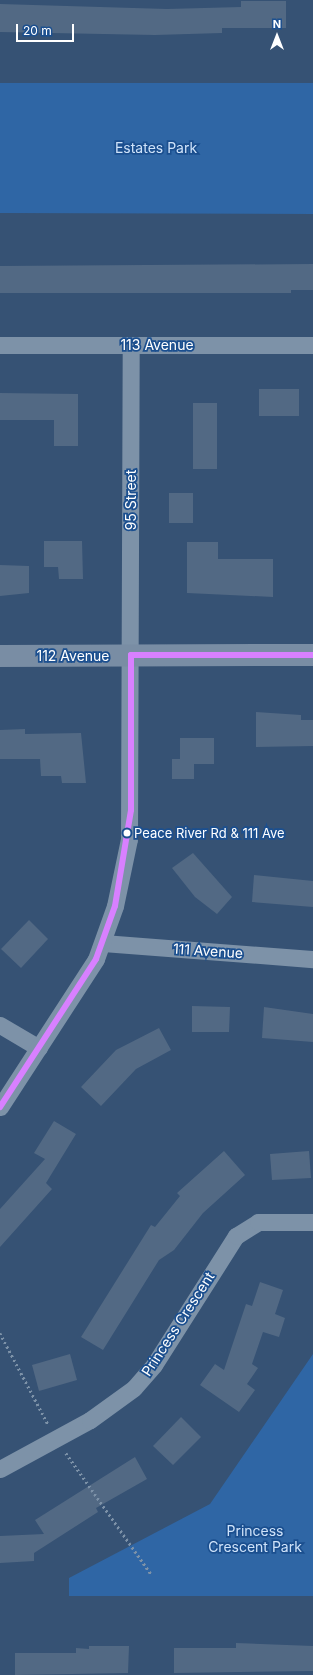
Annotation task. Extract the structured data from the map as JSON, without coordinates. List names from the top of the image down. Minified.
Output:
{"streets":{"street":["113 Avenue","95 Street","112 Avenue","111 Avenue","Princess Crescent"]},"crossings":[["113 Avenue","95 Street"],["95 Street","112 Avenue"],["95 Street","111 Avenue"]],"parks":["Estates Park","Princess Crescent Park"],"places":["Peace River Rd & 111 Ave"],"scale_bar":"20 m","north":"top"}
